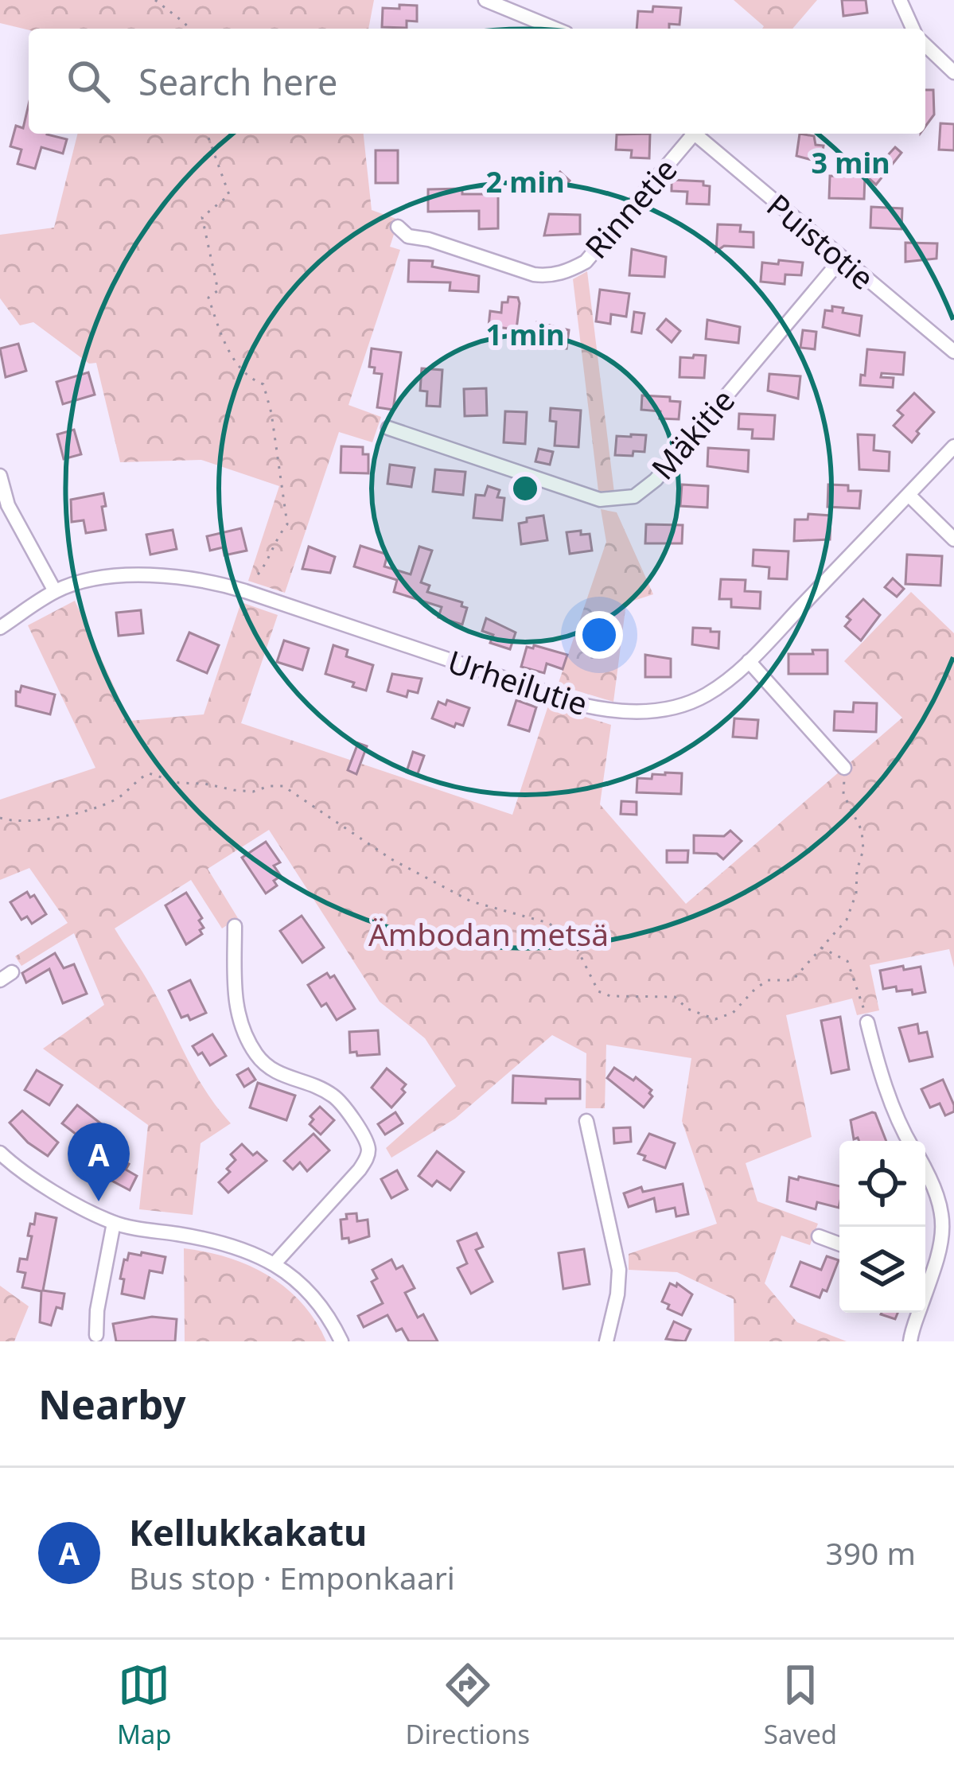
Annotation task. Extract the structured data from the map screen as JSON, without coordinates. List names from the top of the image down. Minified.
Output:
{"streets":{"street":["Rinnetie","Puistotie","Mäkitie","Urheilutie"]},"crossings":[["Puistotie","Mäkitie"]],"parks":["Ämbodan metsä"],"page":{"search":"Search here","pins":"A","heading":"Nearby","list":[{"mark":"A","name":"Kellukkakatu","note":"Bus stop · Emponkaari","value":"390 m"}],"nav":["Map","Directions","Saved"]},"rings":["3 min","2 min","1 min"]}
